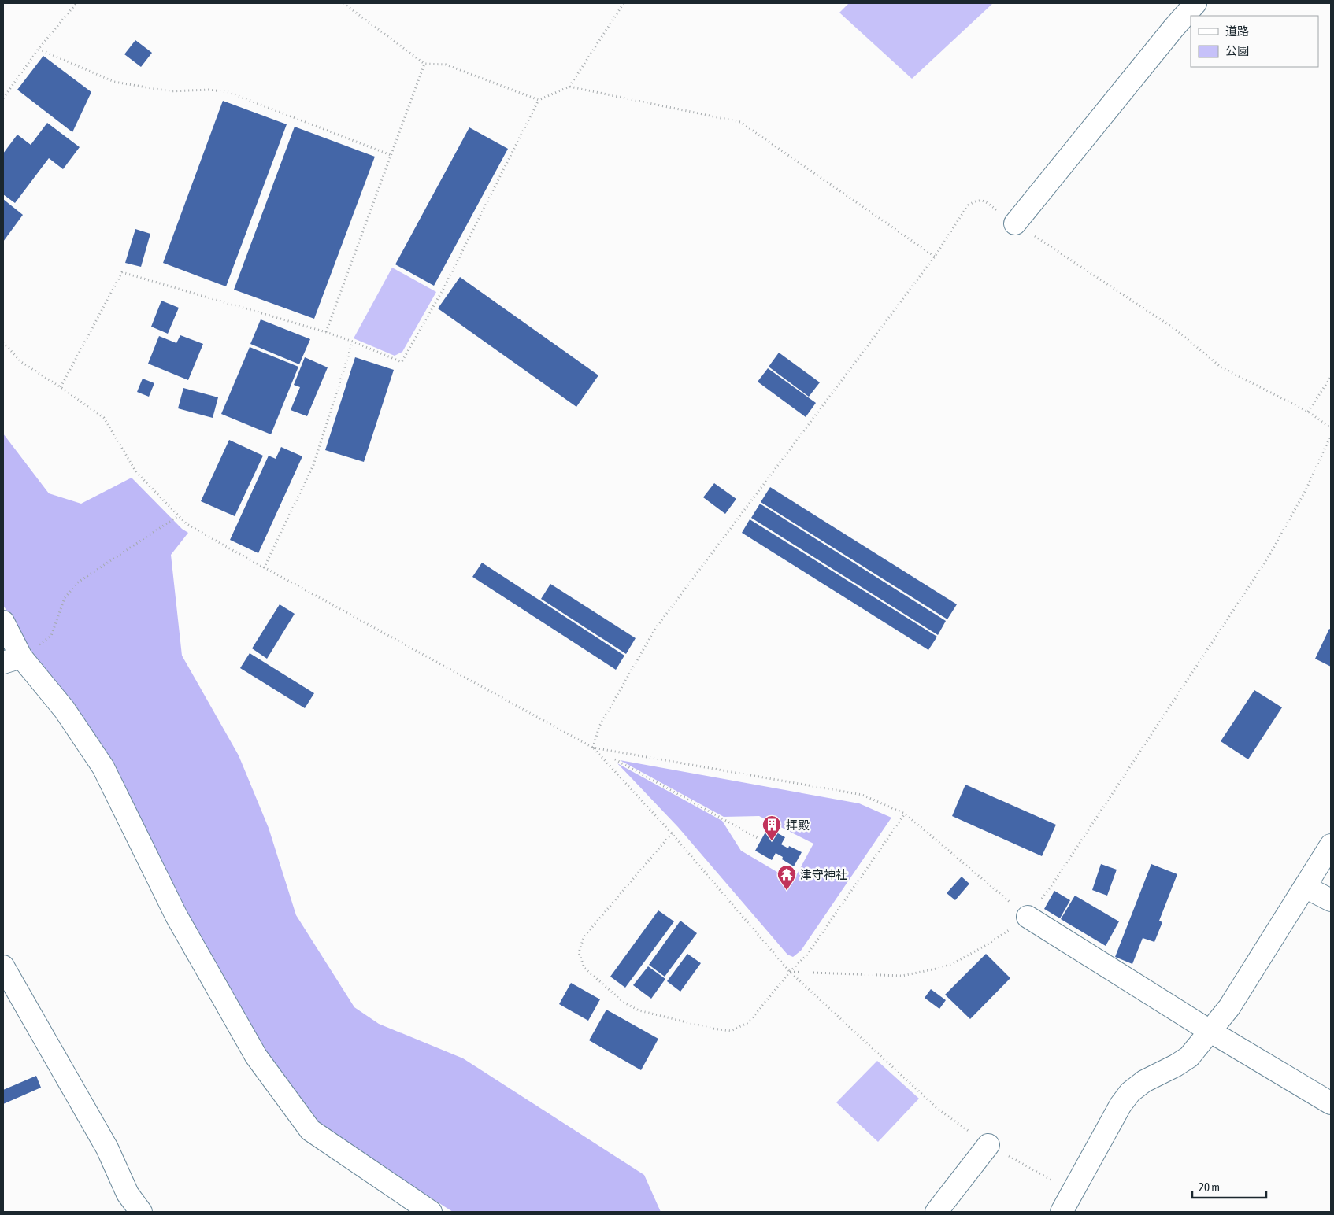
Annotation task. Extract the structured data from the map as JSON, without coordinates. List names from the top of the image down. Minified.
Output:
{"places":{"building":["拝殿"],"temple":["津守神社"]},"legend":["道路","公園"],"scale_bar":"20 m"}
